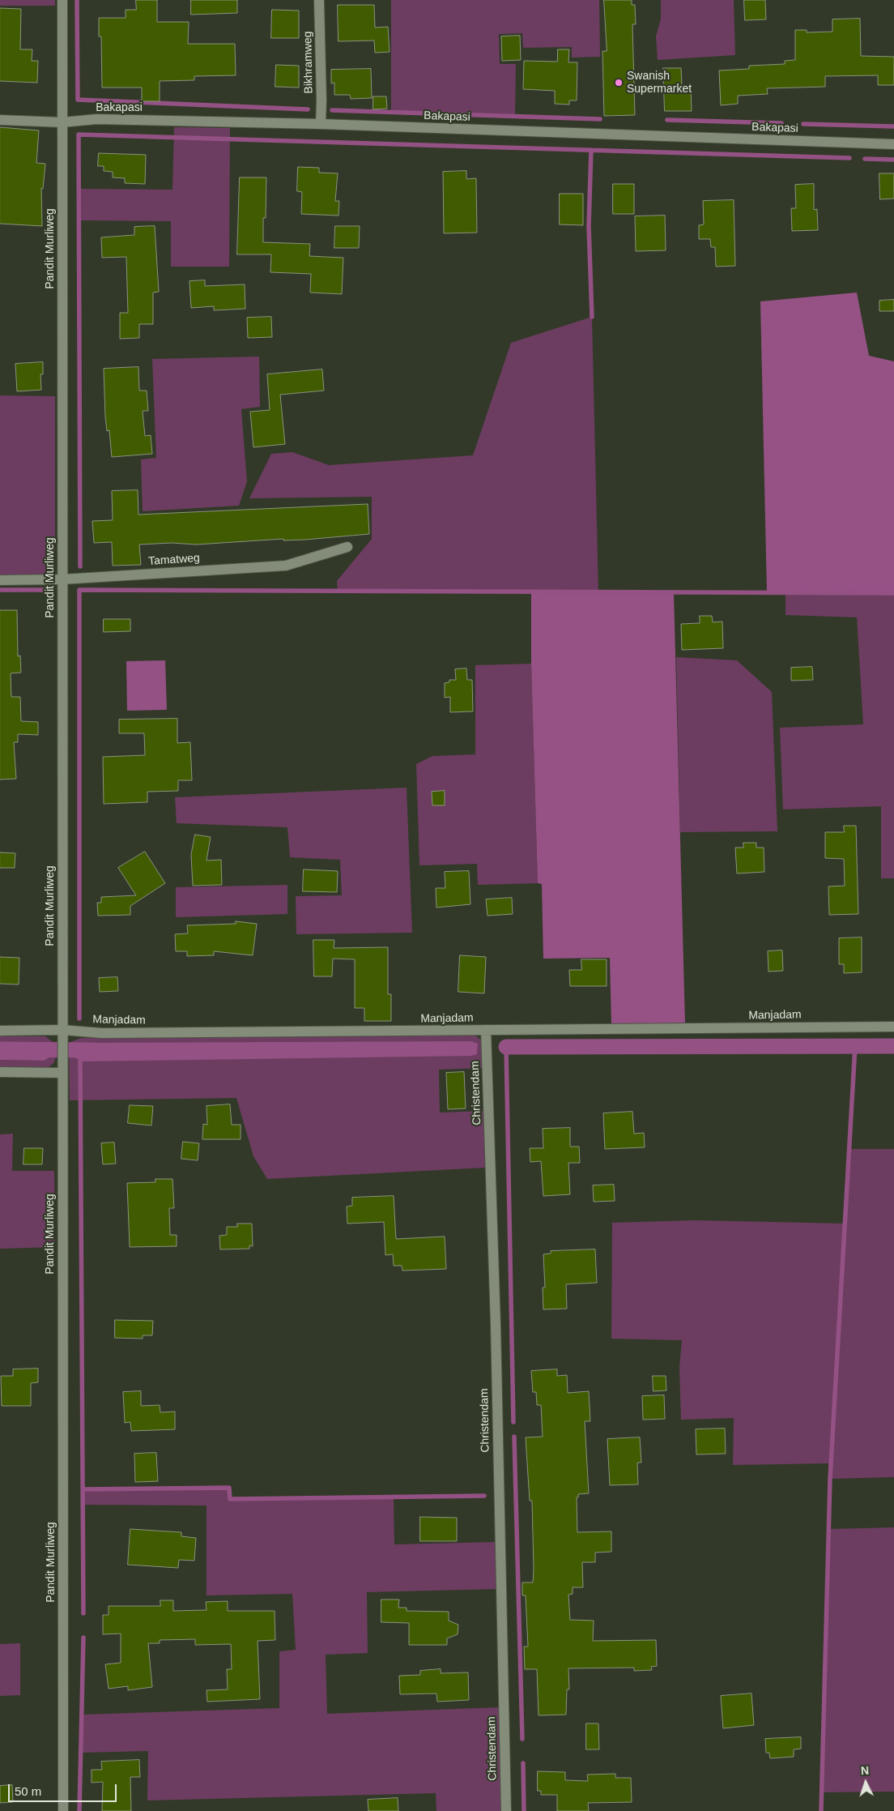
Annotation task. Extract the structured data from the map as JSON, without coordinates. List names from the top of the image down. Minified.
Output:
{"streets":{"street":["Bikhramweg","Bakapasi","Pandit Murliweg","Tamatweg","Manjadam","Christendam"]},"crossings":[["Bikhramweg","Bakapasi"],["Bakapasi","Pandit Murliweg"],["Pandit Murliweg","Tamatweg"],["Pandit Murliweg","Manjadam"],["Manjadam","Christendam"]],"places":["Swanish Supermarket"],"scale_bar":"50 m","north":"top"}
